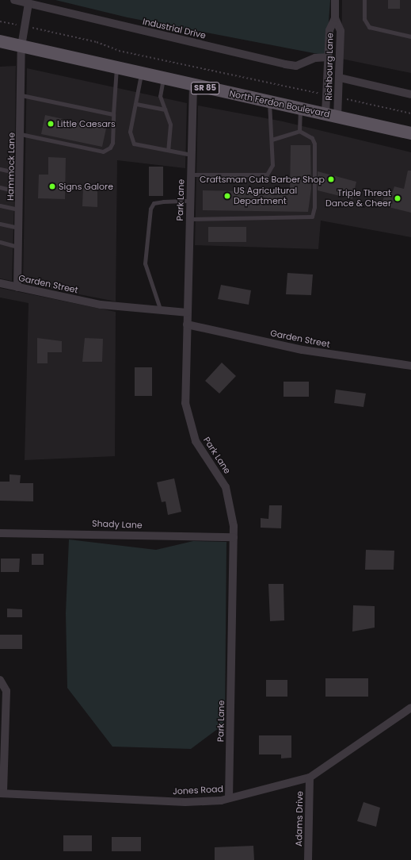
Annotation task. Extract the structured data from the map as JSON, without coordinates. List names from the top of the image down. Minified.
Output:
{"streets":{"main road":["SR 85","North Ferdon Boulevard"],"street":["Industrial Drive","Richbourg Lane","Hammock Lane","Park Lane","Garden Street","Shady Lane","Jones Road","Adams Drive"]},"crossings":[["Industrial Drive","Richbourg Lane"],["Industrial Drive","Hammock Lane"],["Richbourg Lane","North Ferdon Boulevard"],["North Ferdon Boulevard","Hammock Lane"],["North Ferdon Boulevard","Park Lane"],["Hammock Lane","Garden Street"],["Park Lane","Garden Street"],["Park Lane","Shady Lane"],["Park Lane","Jones Road"],["Jones Road","Adams Drive"]],"places":["Little Caesars","Craftsman Cuts Barber Shop","Signs Galore","US Agricultural Department","Triple Threat Dance & Cheer"]}
